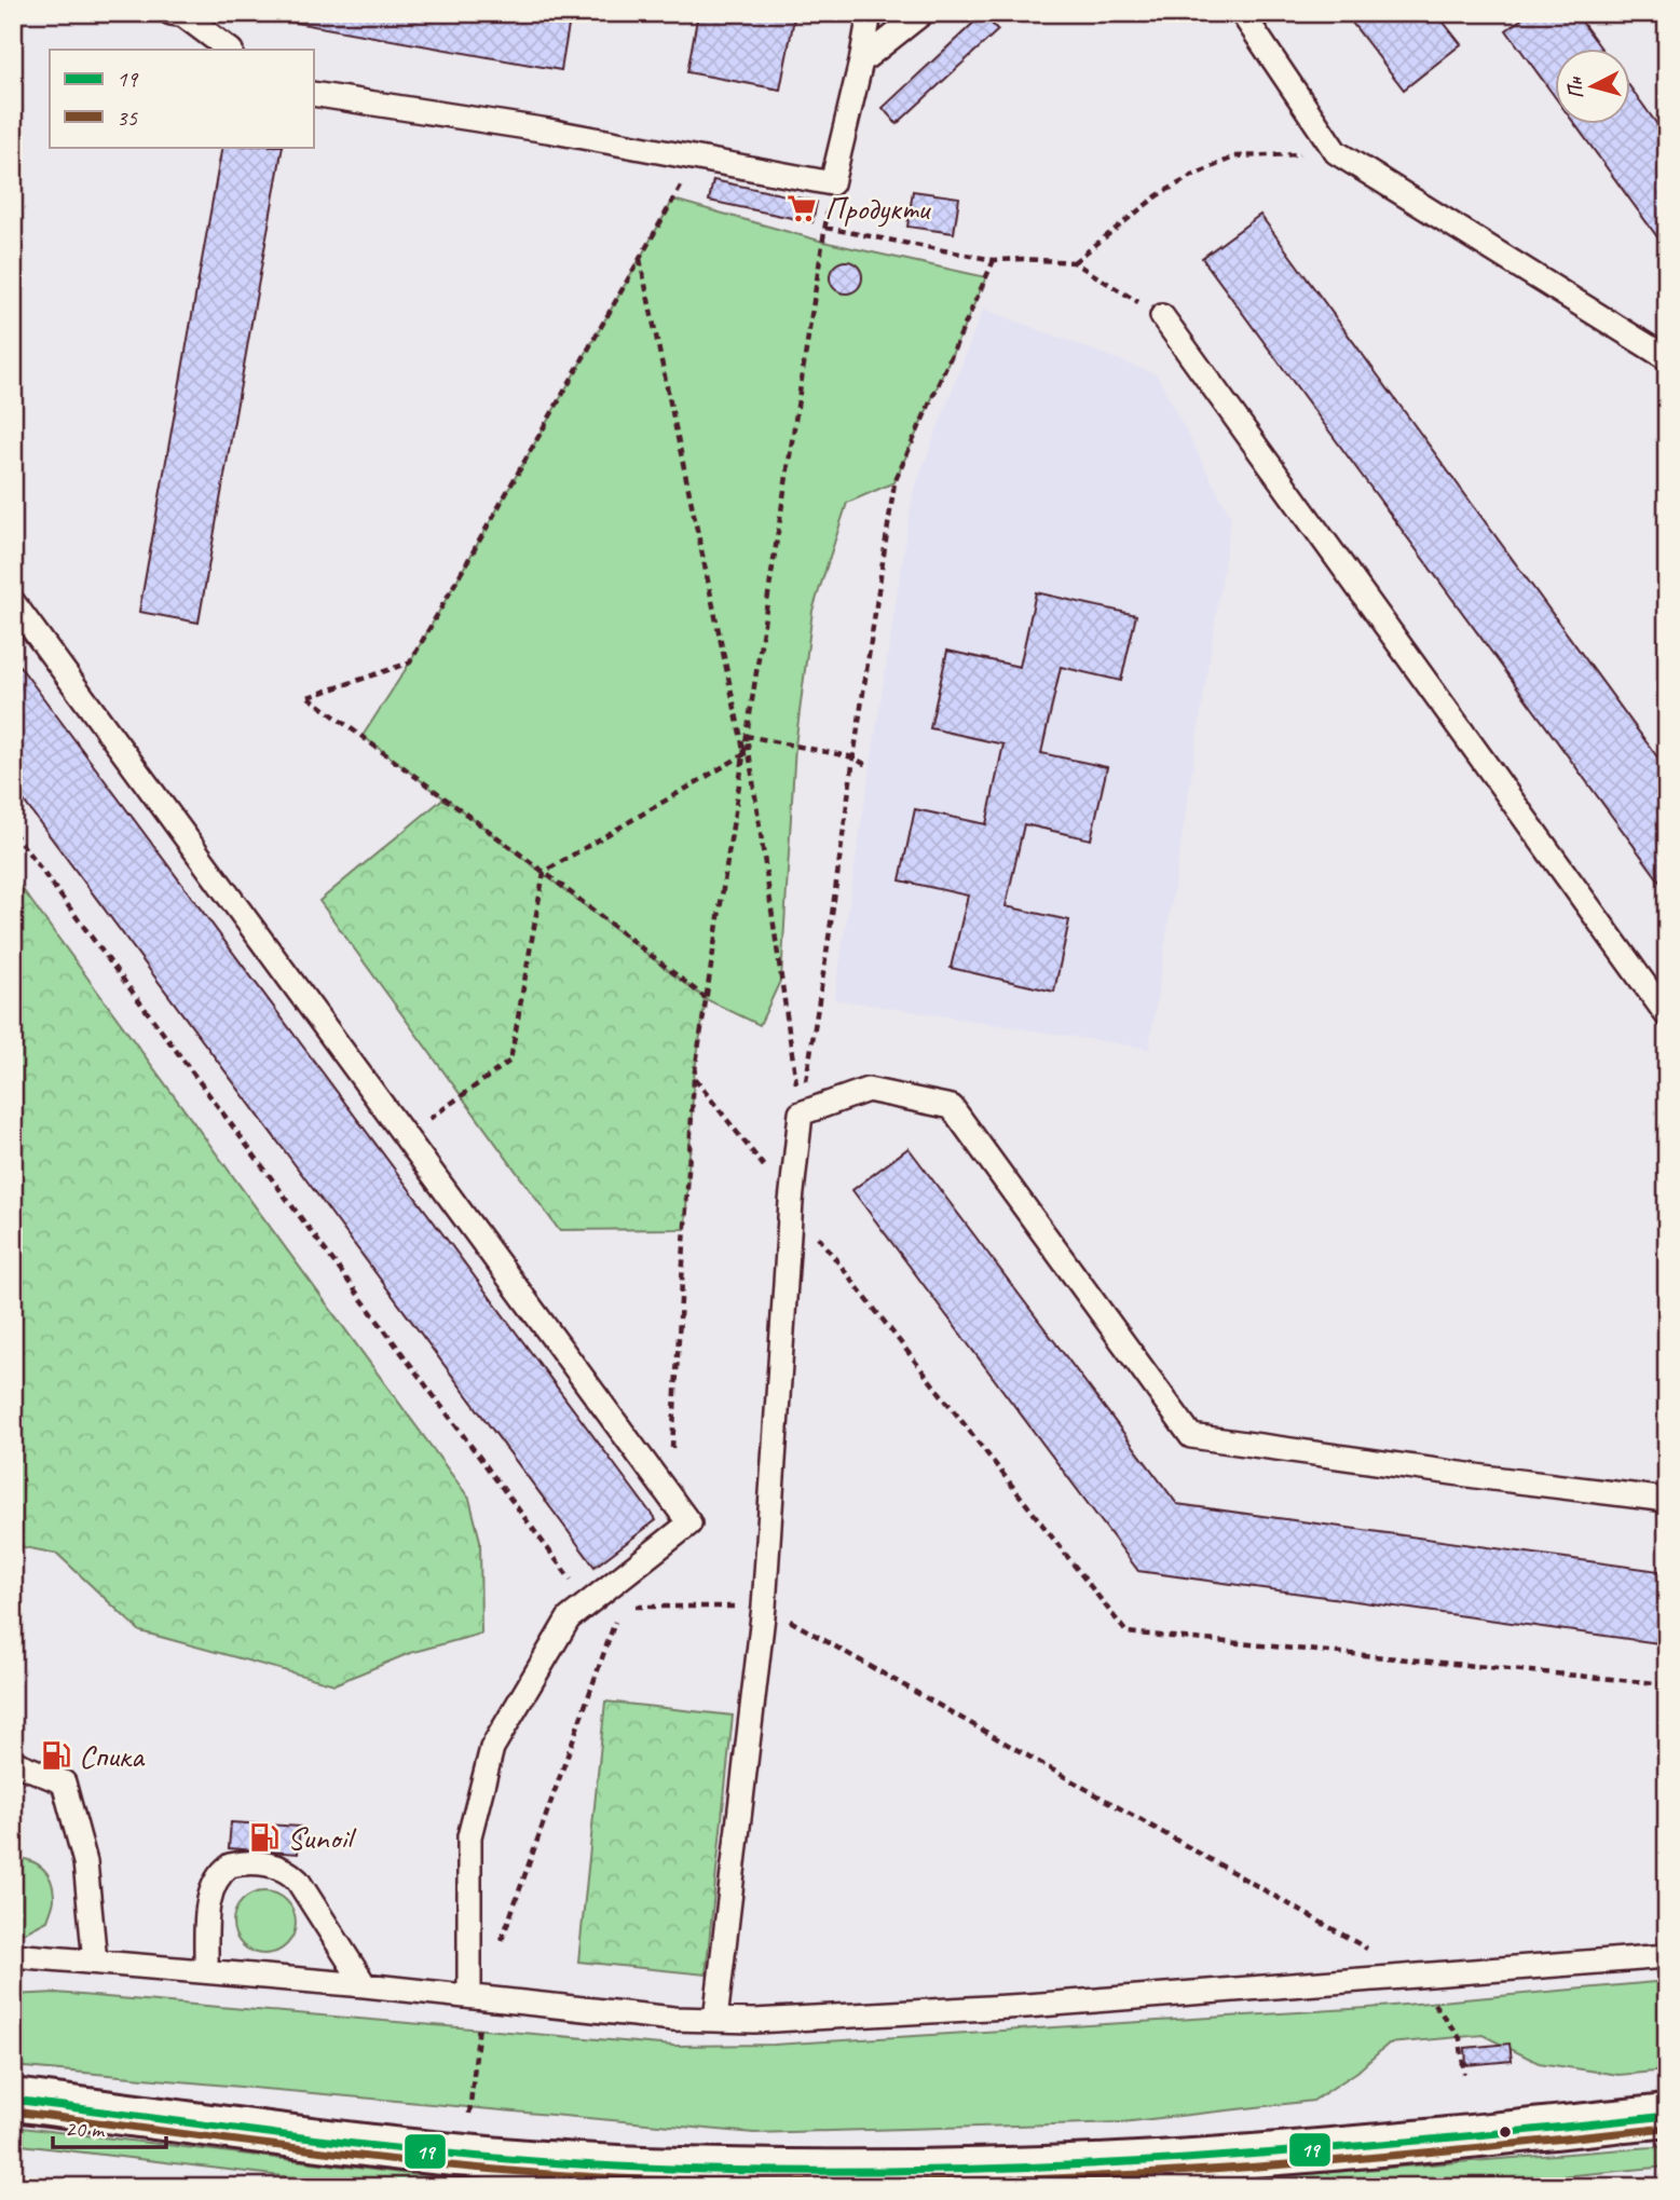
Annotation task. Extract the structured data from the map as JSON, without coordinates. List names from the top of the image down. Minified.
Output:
{"places":{"supermarket":["Продукти"],"fuel station":["Спика","Sunoil"]},"lines":["transit line 19","transit line 35"],"legend":["19","35"],"scale_bar":"20 m","north":"left"}
